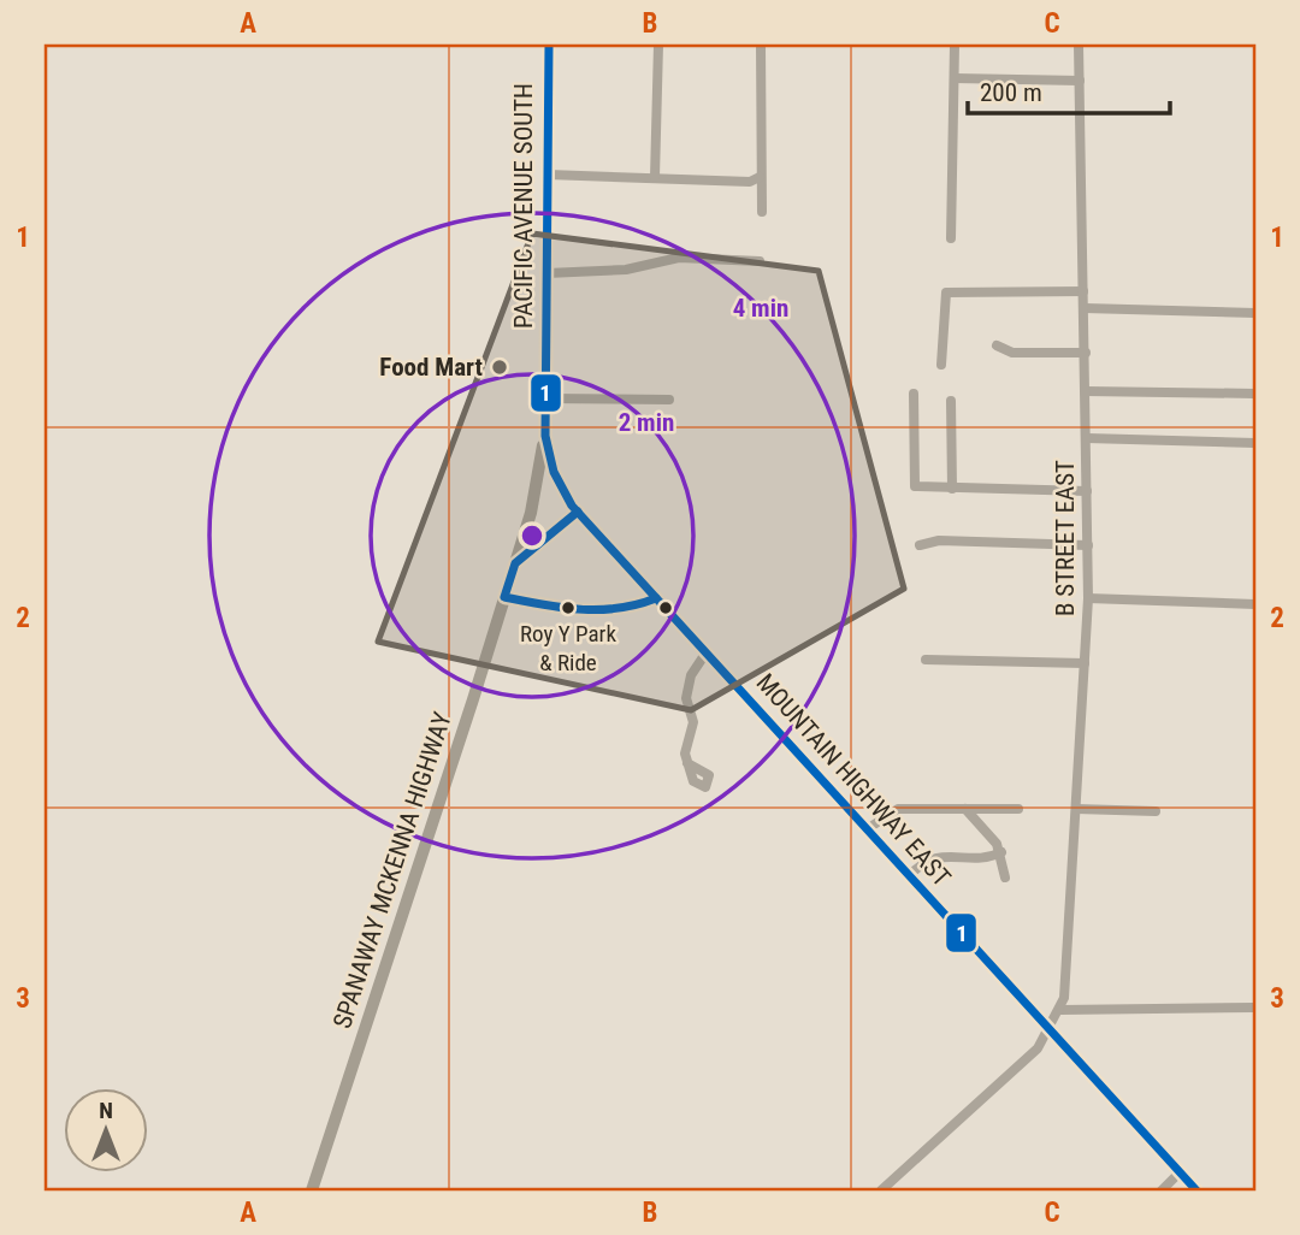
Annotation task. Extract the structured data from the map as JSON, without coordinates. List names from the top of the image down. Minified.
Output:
{"streets":{"main road":["PACIFIC AVENUE SOUTH","MOUNTAIN HIGHWAY EAST","SPANAWAY MCKENNA HIGHWAY"],"street":["B STREET EAST"]},"crossings":[["PACIFIC AVENUE SOUTH","MOUNTAIN HIGHWAY EAST"],["PACIFIC AVENUE SOUTH","SPANAWAY MCKENNA HIGHWAY"],["B STREET EAST","MOUNTAIN HIGHWAY EAST"],["MOUNTAIN HIGHWAY EAST","SPANAWAY MCKENNA HIGHWAY"]],"places":["Food Mart","Roy Y Park & Ride"],"lines":["transit line 1"],"scale_bar":"200 m","north":"top","grid":{"columns":["A","B","C"],"rows":["1","2","3"]},"rings":["4 min","2 min"]}
